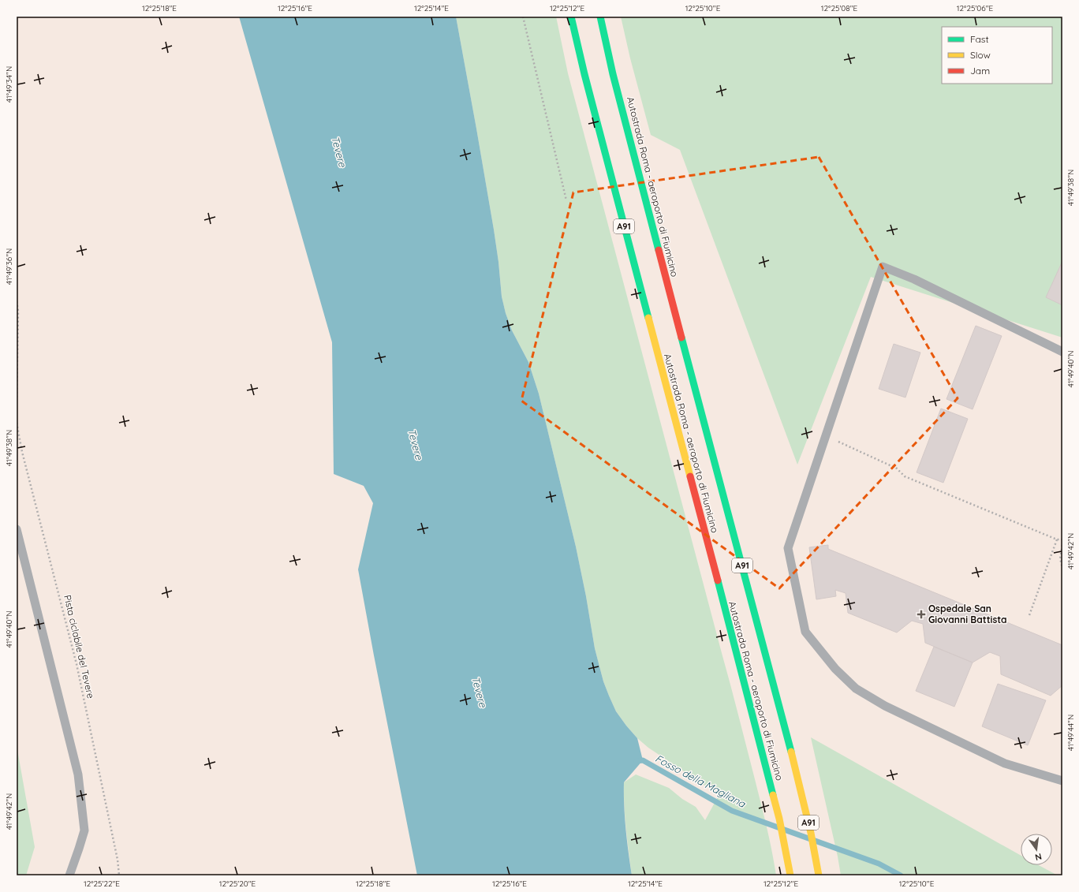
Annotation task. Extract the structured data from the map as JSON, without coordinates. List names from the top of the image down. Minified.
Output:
{"streets":{"highway":["Autostrada Roma - aeroporto di Fiumicino","A91"],"path":["Pista ciclabile del Tevere"]},"water":["Tevere","Fosso della Magliana"],"places":{"health":["Ospedale San Giovanni Battista"]},"legend":["Fast","Slow","Jam"],"north":"bottom","coordinates":["12°25'18\"E","12°25'16\"E","12°25'14\"E","12°25'12\"E","12°25'10\"E","12°25'08\"E","12°25'06\"E","41°49'34\"N","41°49'38\"N","41°49'36\"N","41°49'40\"N","41°49'42\"N","41°49'44\"N","12°25'22\"E","12°25'20\"E"]}
